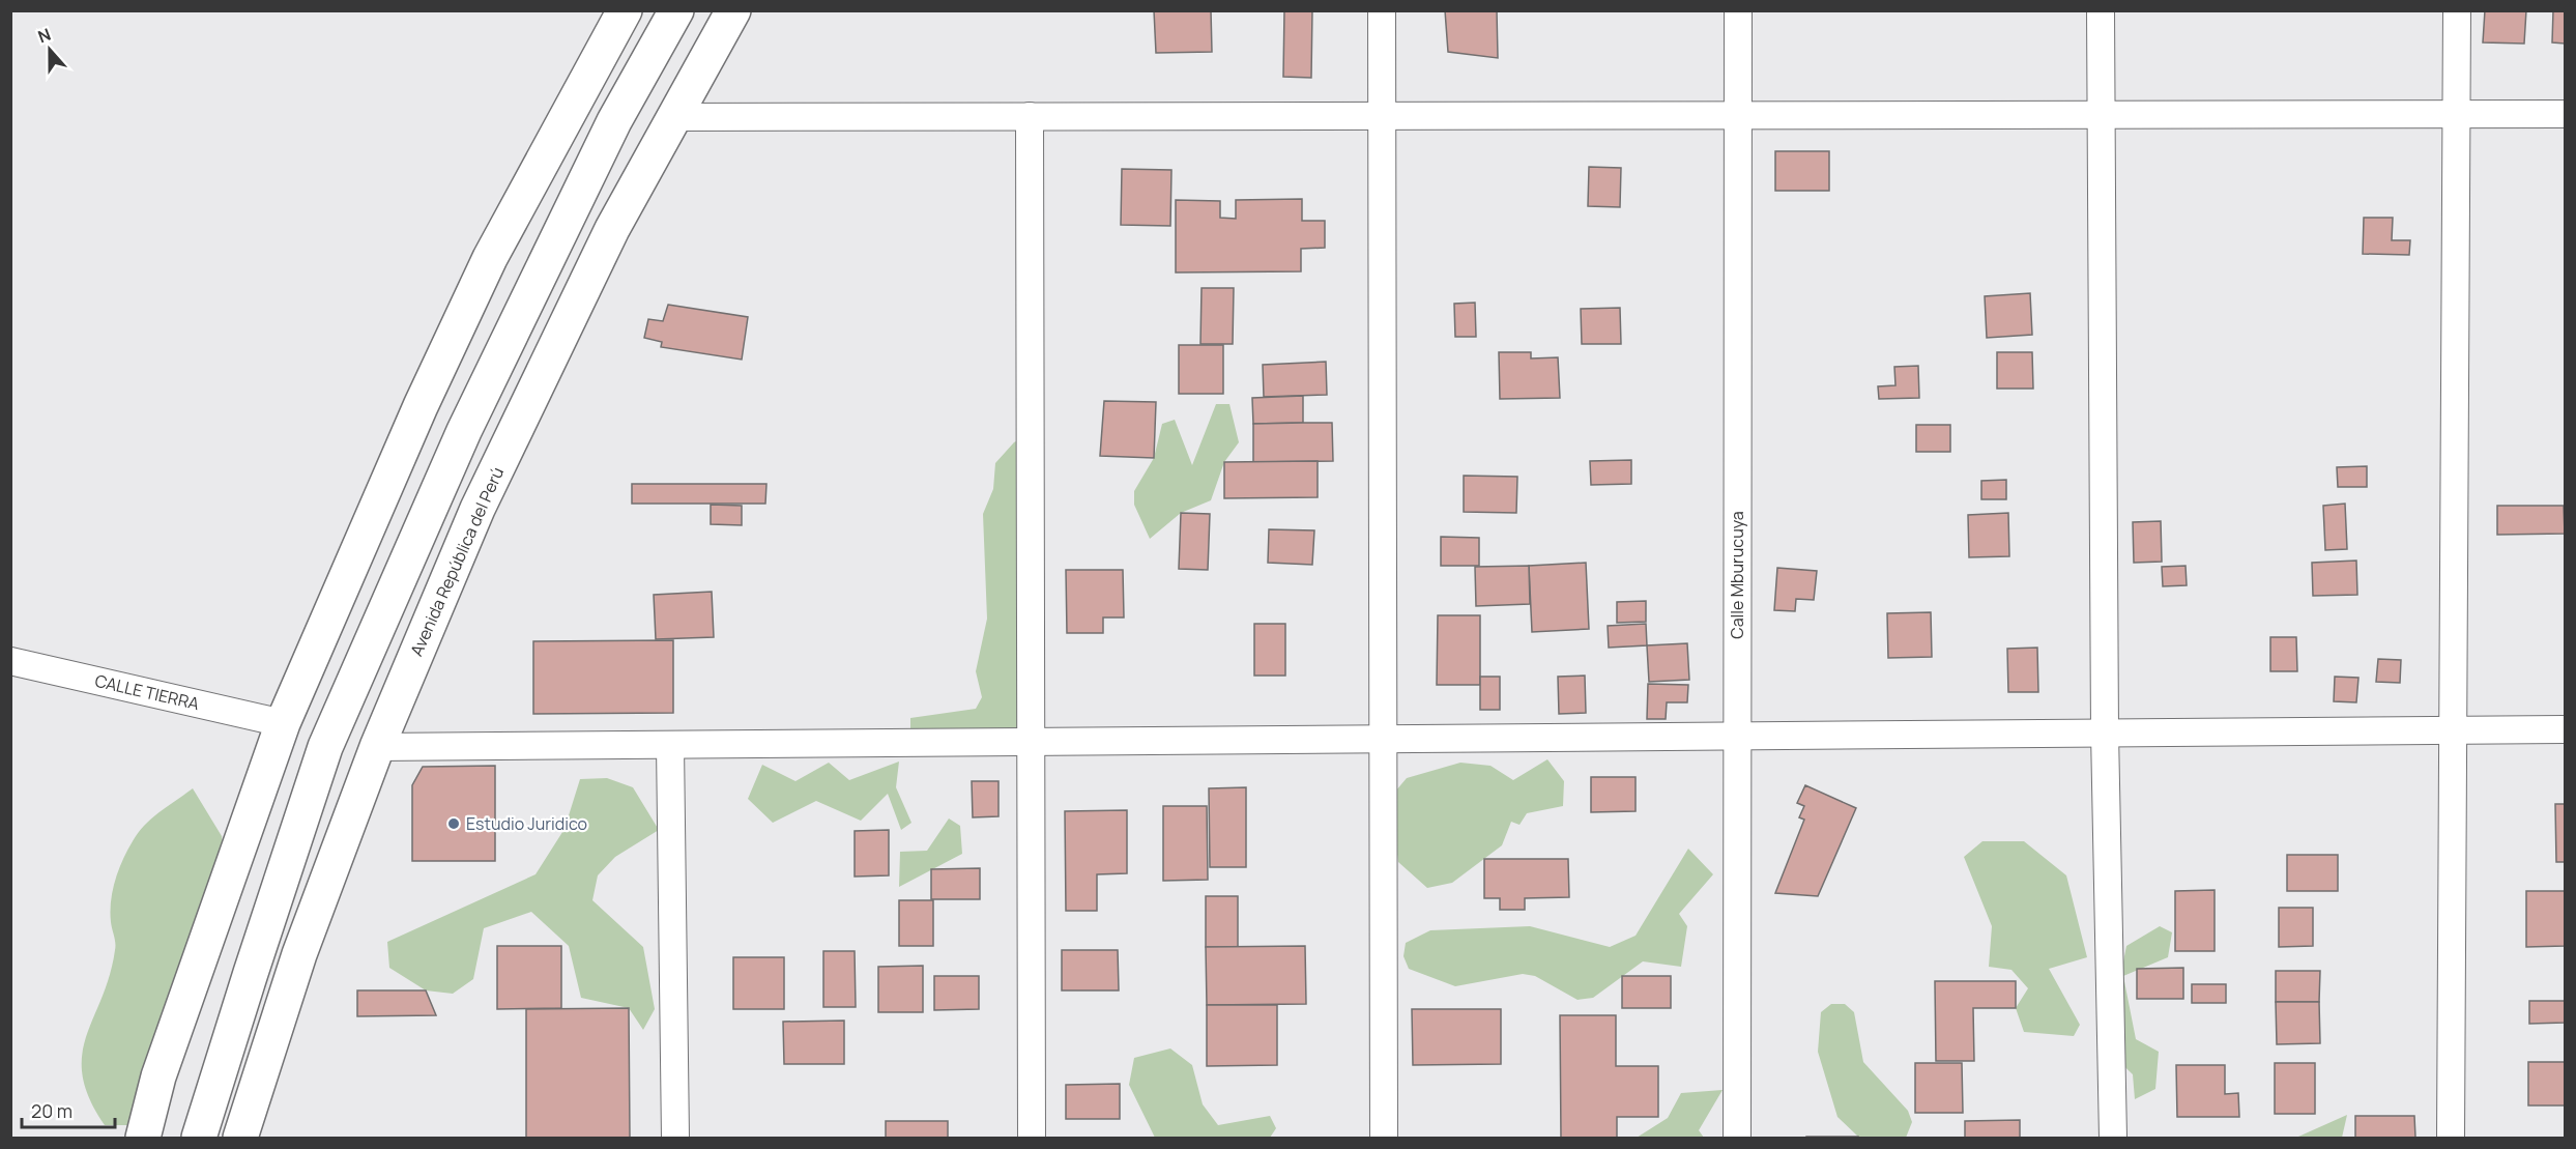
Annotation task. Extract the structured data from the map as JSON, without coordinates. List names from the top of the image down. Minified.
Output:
{"streets":{"main road":["Avenida República del Perú"],"street":["Calle Mburucuya","CALLE TIERRA"]},"places":["Estudio Juridico"],"scale_bar":"20 m","north":"top"}
